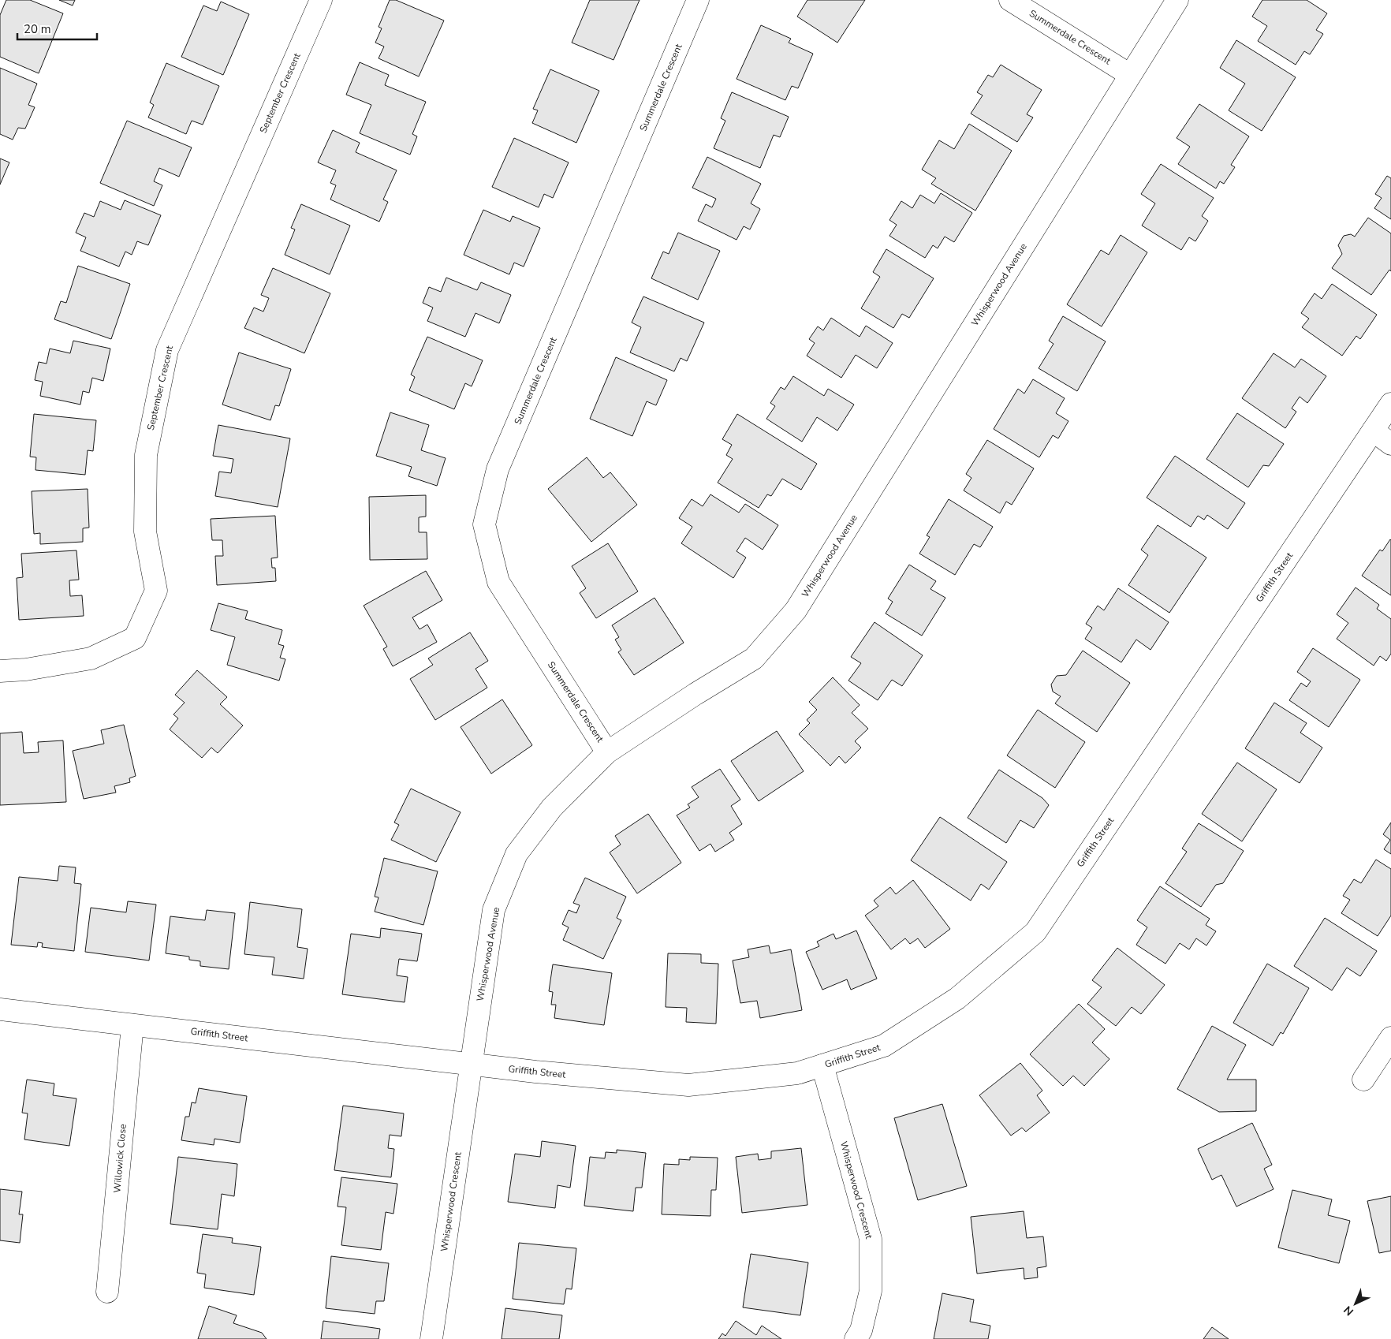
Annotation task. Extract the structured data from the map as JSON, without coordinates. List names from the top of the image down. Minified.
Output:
{"streets":{"street":["Summerdale Crescent","September Crescent","Whisperwood Avenue","Griffith Street","Willowick Close","Whisperwood Crescent"]},"crossings":[["Summerdale Crescent","Whisperwood Avenue"],["Whisperwood Avenue","Griffith Street"],["Whisperwood Avenue","Whisperwood Crescent"],["Griffith Street","Willowick Close"],["Griffith Street","Whisperwood Crescent"]],"scale_bar":"20 m","north":"bottom left"}
